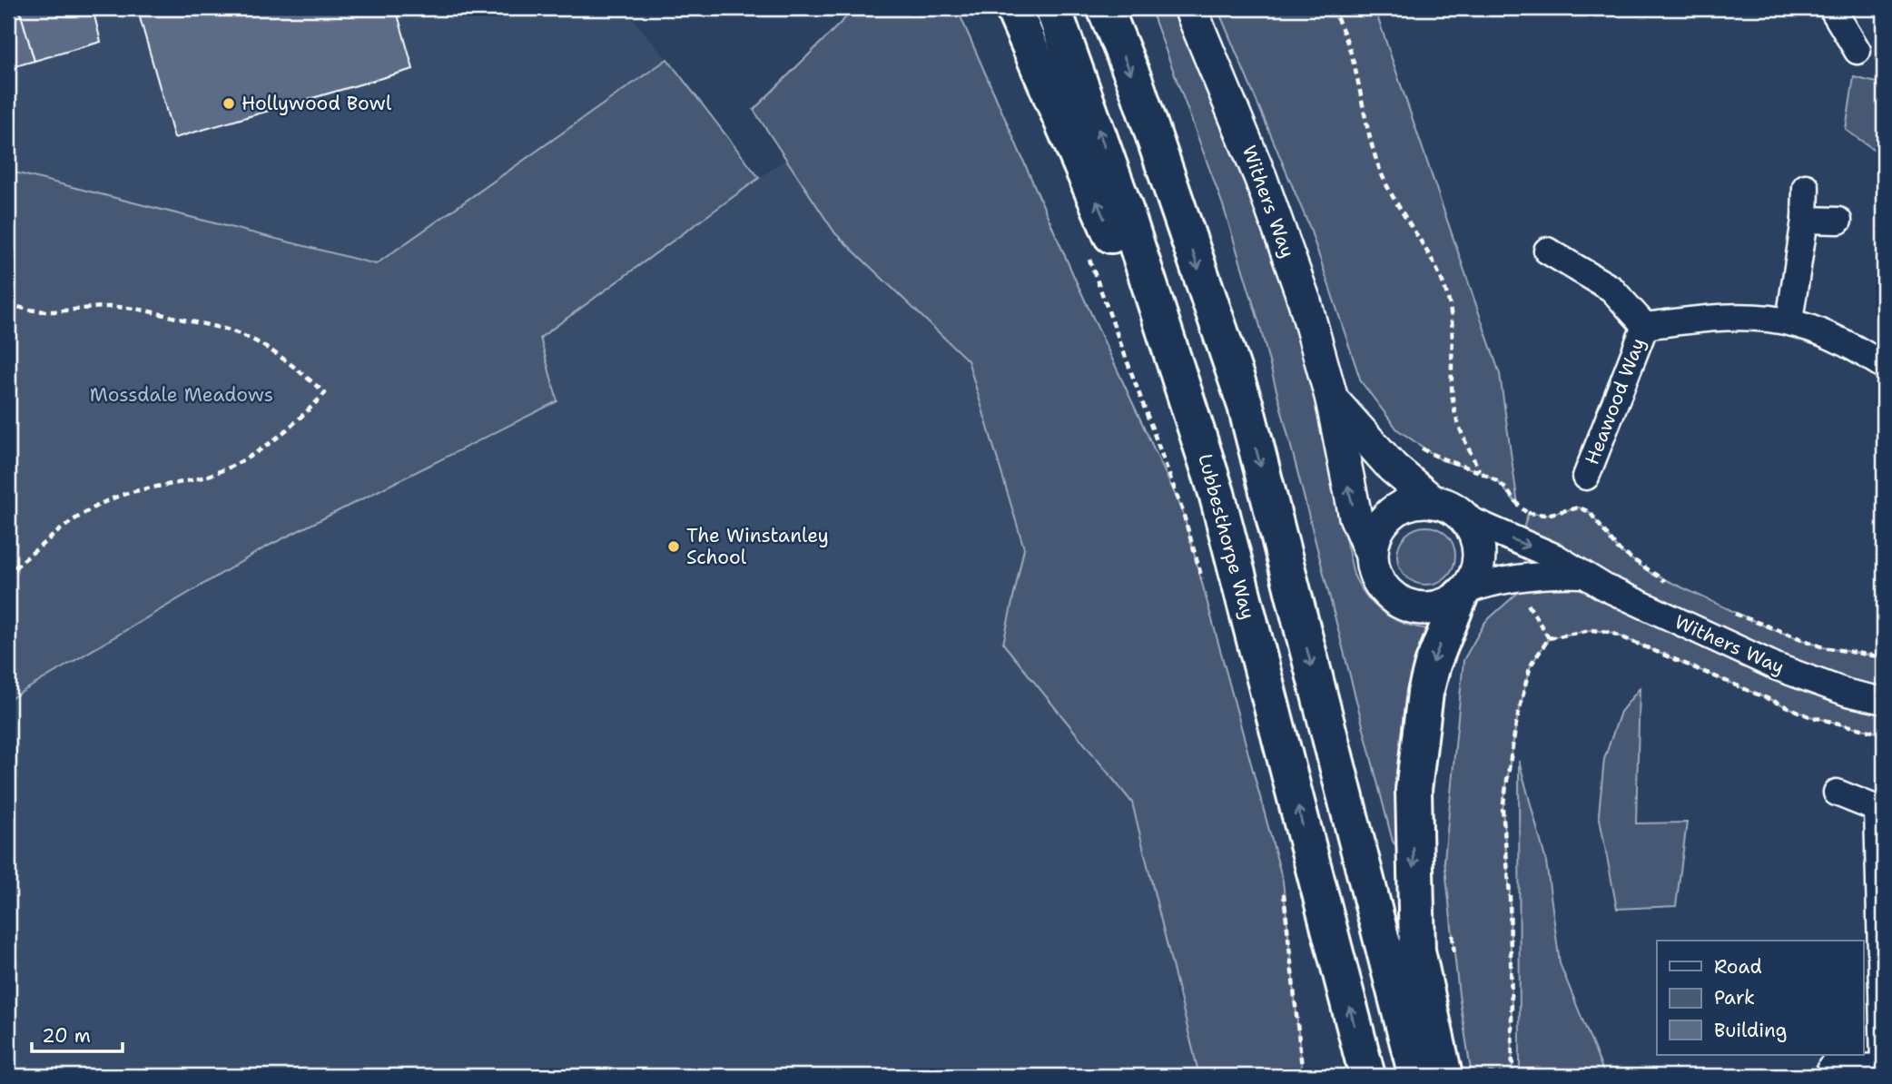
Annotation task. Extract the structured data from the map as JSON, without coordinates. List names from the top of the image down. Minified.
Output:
{"streets":{"highway":["Lubbesthorpe Way"],"street":["Withers Way","Heawood Way"]},"parks":["Mossdale Meadows"],"places":["Hollywood Bowl","The Winstanley School"],"legend":["Road","Park","Building"],"scale_bar":"20 m"}
